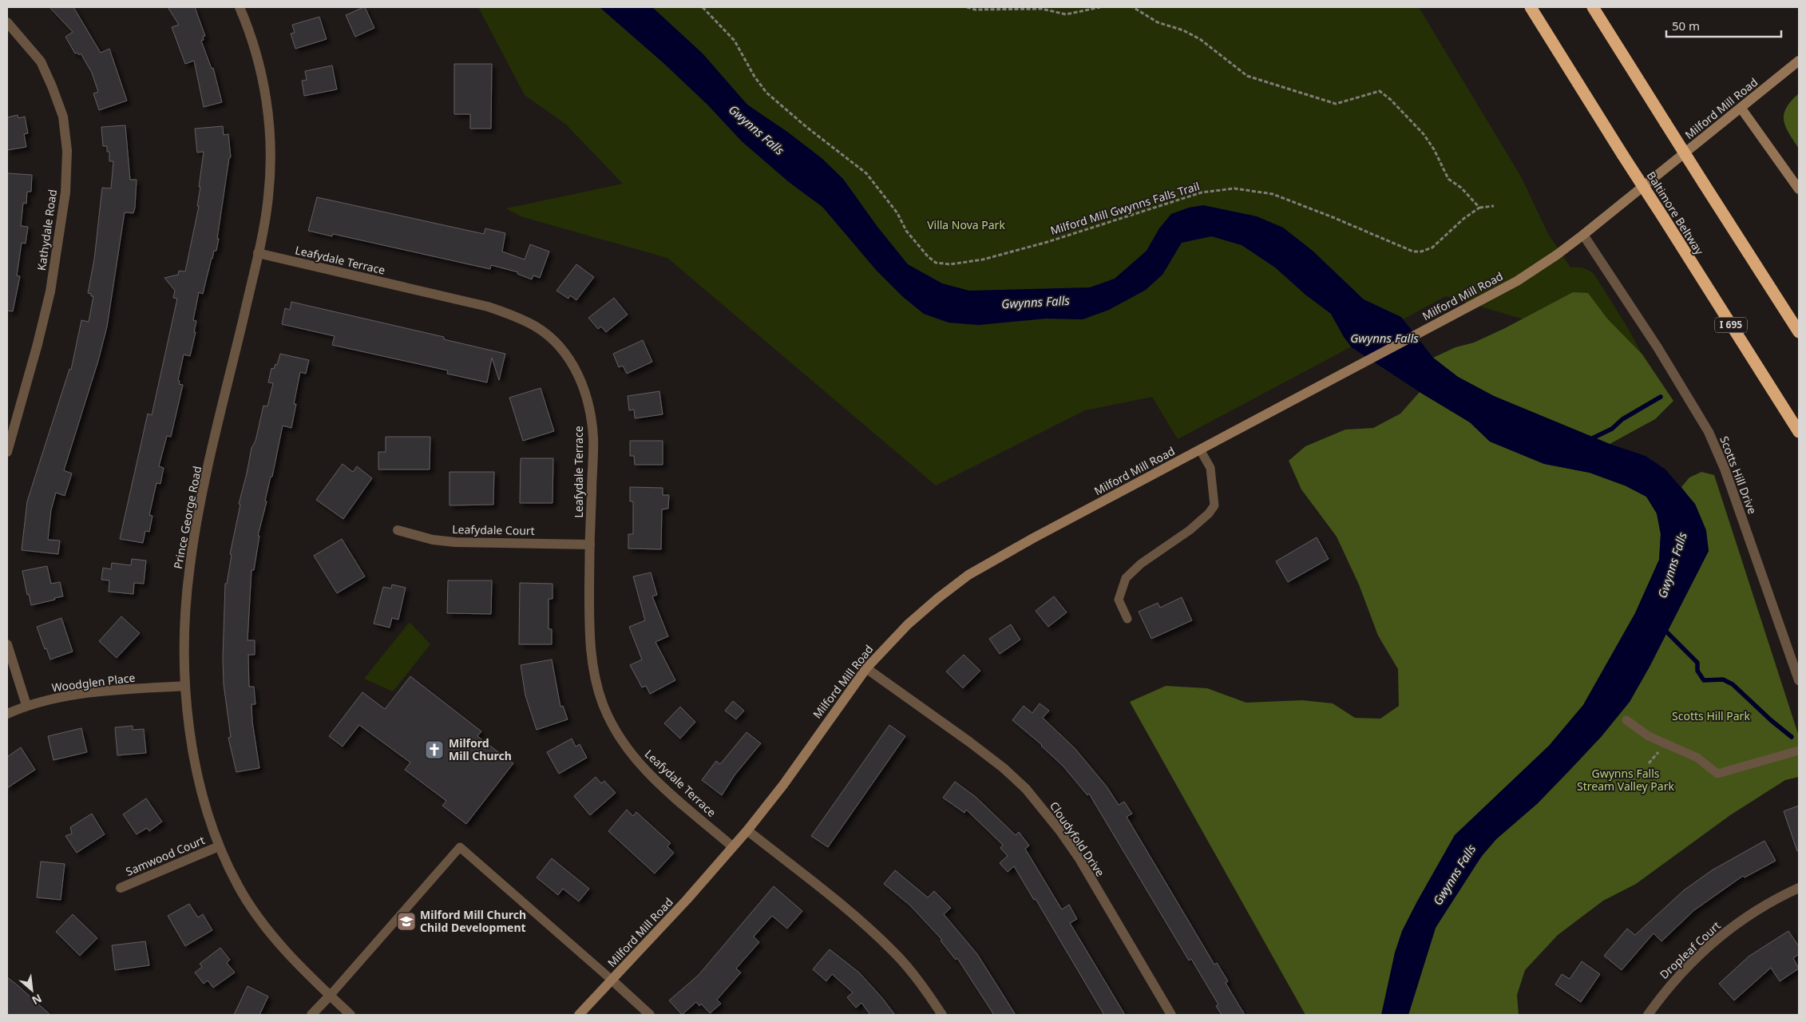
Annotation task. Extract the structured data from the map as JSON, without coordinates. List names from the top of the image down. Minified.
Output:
{"streets":{"highway":["Baltimore Beltway","I 695"],"main road":["Milford Mill Road"],"street":["Kathydale Road","Leafydale Terrace","Scotts Hill Drive","Prince George Road","Leafydale Court","Woodglen Place","Cloudyfold Drive","Samwood Court","Dropleaf Court"],"path":["Milford Mill Gwynns Falls Trail"]},"crossings":[["Milford Mill Road","Leafydale Terrace"],["Milford Mill Road","Scotts Hill Drive"],["Milford Mill Road","Cloudyfold Drive"],["Leafydale Terrace","Prince George Road"],["Leafydale Terrace","Leafydale Court"],["Prince George Road","Woodglen Place"],["Prince George Road","Samwood Court"]],"water":["Gwynns Falls"],"parks":["Villa Nova Park","Scotts Hill Park","Gwynns Falls Stream Valley Park"],"places":{"church":["Milford Mill Church"],"school or university":["Milford Mill Church Child Development"]},"scale_bar":"50 m","north":"bottom right"}
